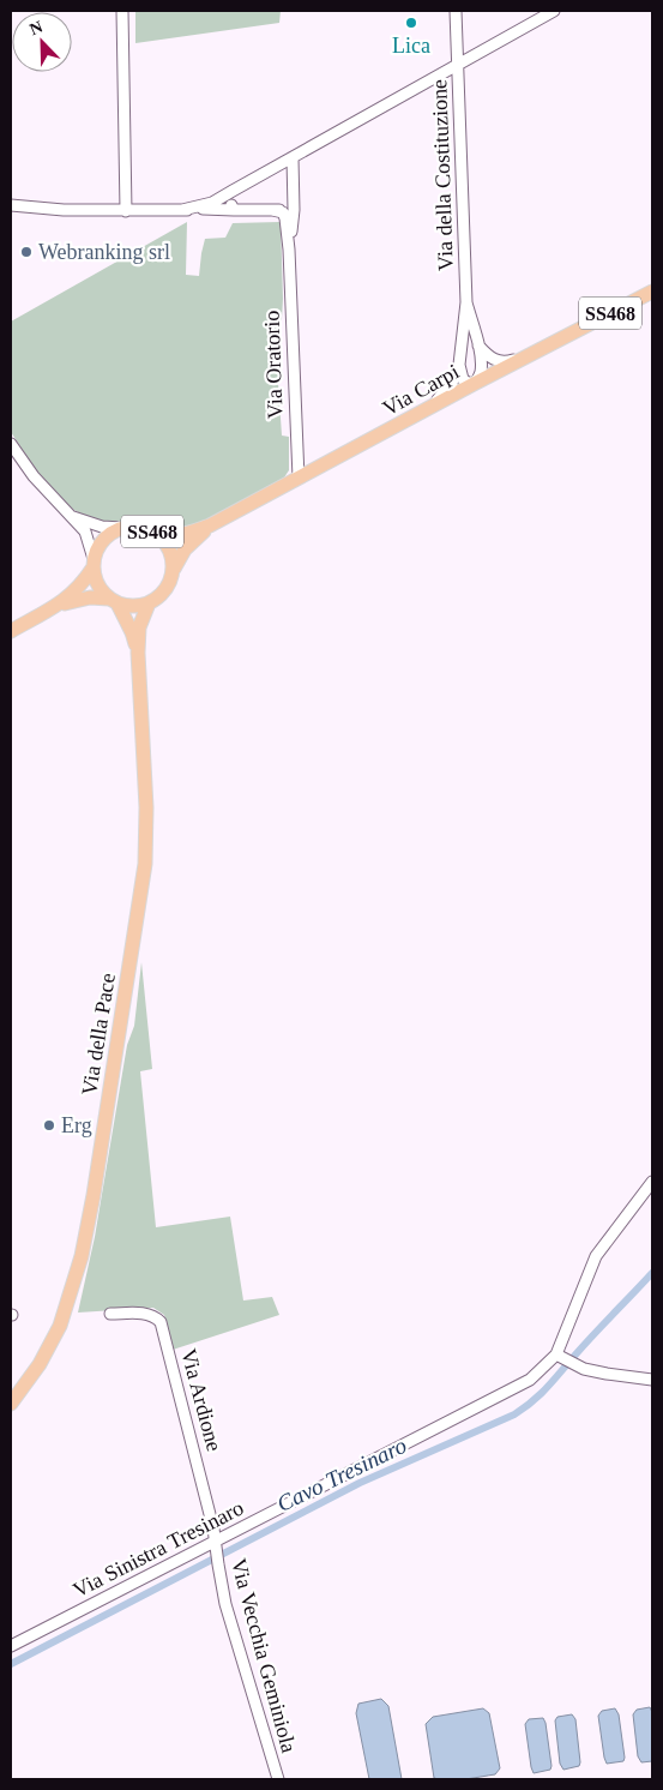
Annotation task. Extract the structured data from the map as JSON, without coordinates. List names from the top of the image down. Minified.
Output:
{"streets":{"main road":["SS468","Via Carpi","Via della Pace"],"street":["Via della Costituzione","Via Oratorio","Via Ardione","Via Sinistra Tresinaro","Via Vecchia Geminiola"]},"crossings":[["Via della Costituzione","Via Carpi"],["SS468","Via Carpi"],["SS468","Via della Pace"],["Via Oratorio","Via Carpi"],["Via Carpi","Via della Pace"],["Via Ardione","Via Sinistra Tresinaro"],["Via Ardione","Via Vecchia Geminiola"],["Via Sinistra Tresinaro","Via Vecchia Geminiola"]],"water":["Cavo Tresinaro"],"places":["Lica","Webranking srl","Erg"],"north":"top left"}
